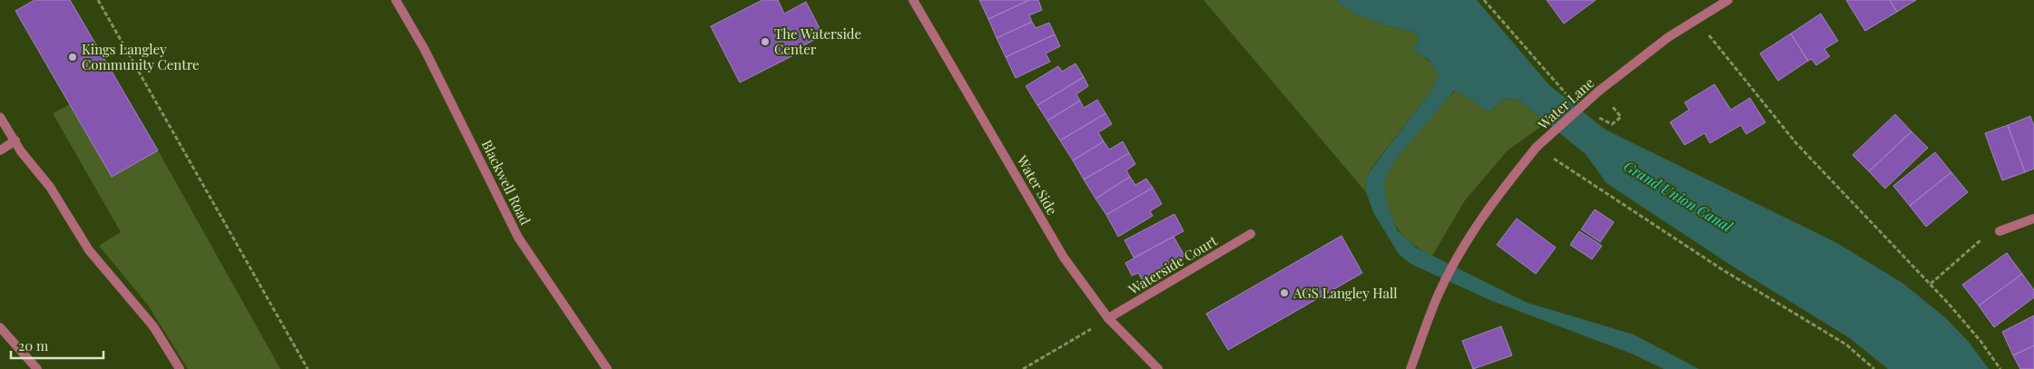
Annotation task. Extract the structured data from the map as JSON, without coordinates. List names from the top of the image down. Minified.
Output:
{"streets":{"street":["Water Lane","Blackwell Road","Water Side","Waterside Court"]},"crossings":[["Water Side","Waterside Court"]],"water":["Grand Union Canal"],"places":["The Waterside Center","Kings Langley Community Centre","AGS Langley Hall"],"scale_bar":"20 m"}
